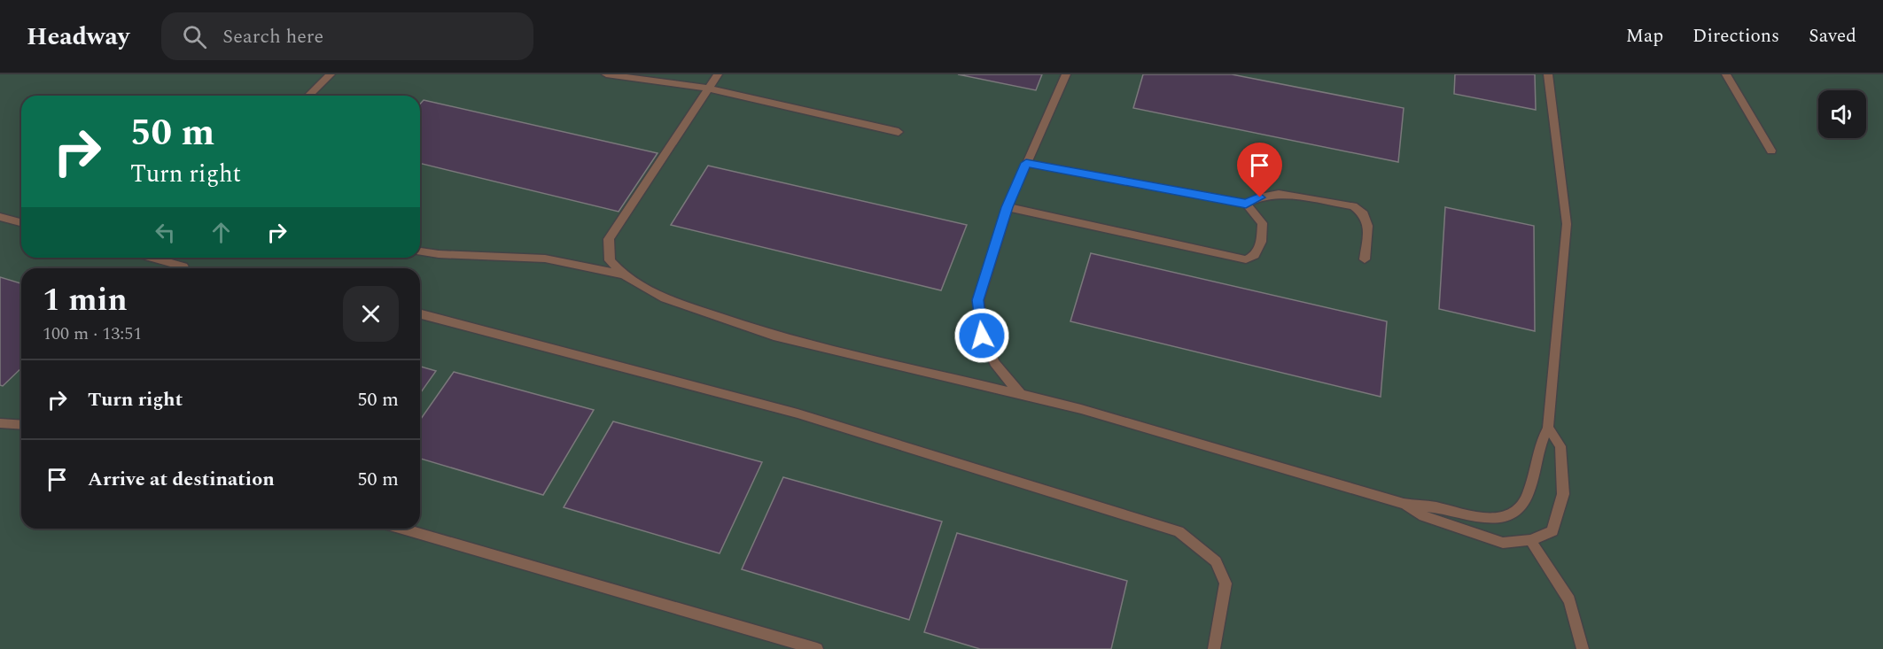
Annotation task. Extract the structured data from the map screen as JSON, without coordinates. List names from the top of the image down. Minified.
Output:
{"page":{"header":"Headway","search":"Search here","nav":["Map","Directions","Saved"],"turn":["50 m","Turn right"],"heading":["1 min","100 m · 13:51"],"list":[{"name":"Turn right","value":"50 m"},{"name":"Arrive at destination","value":"50 m"}]}}
